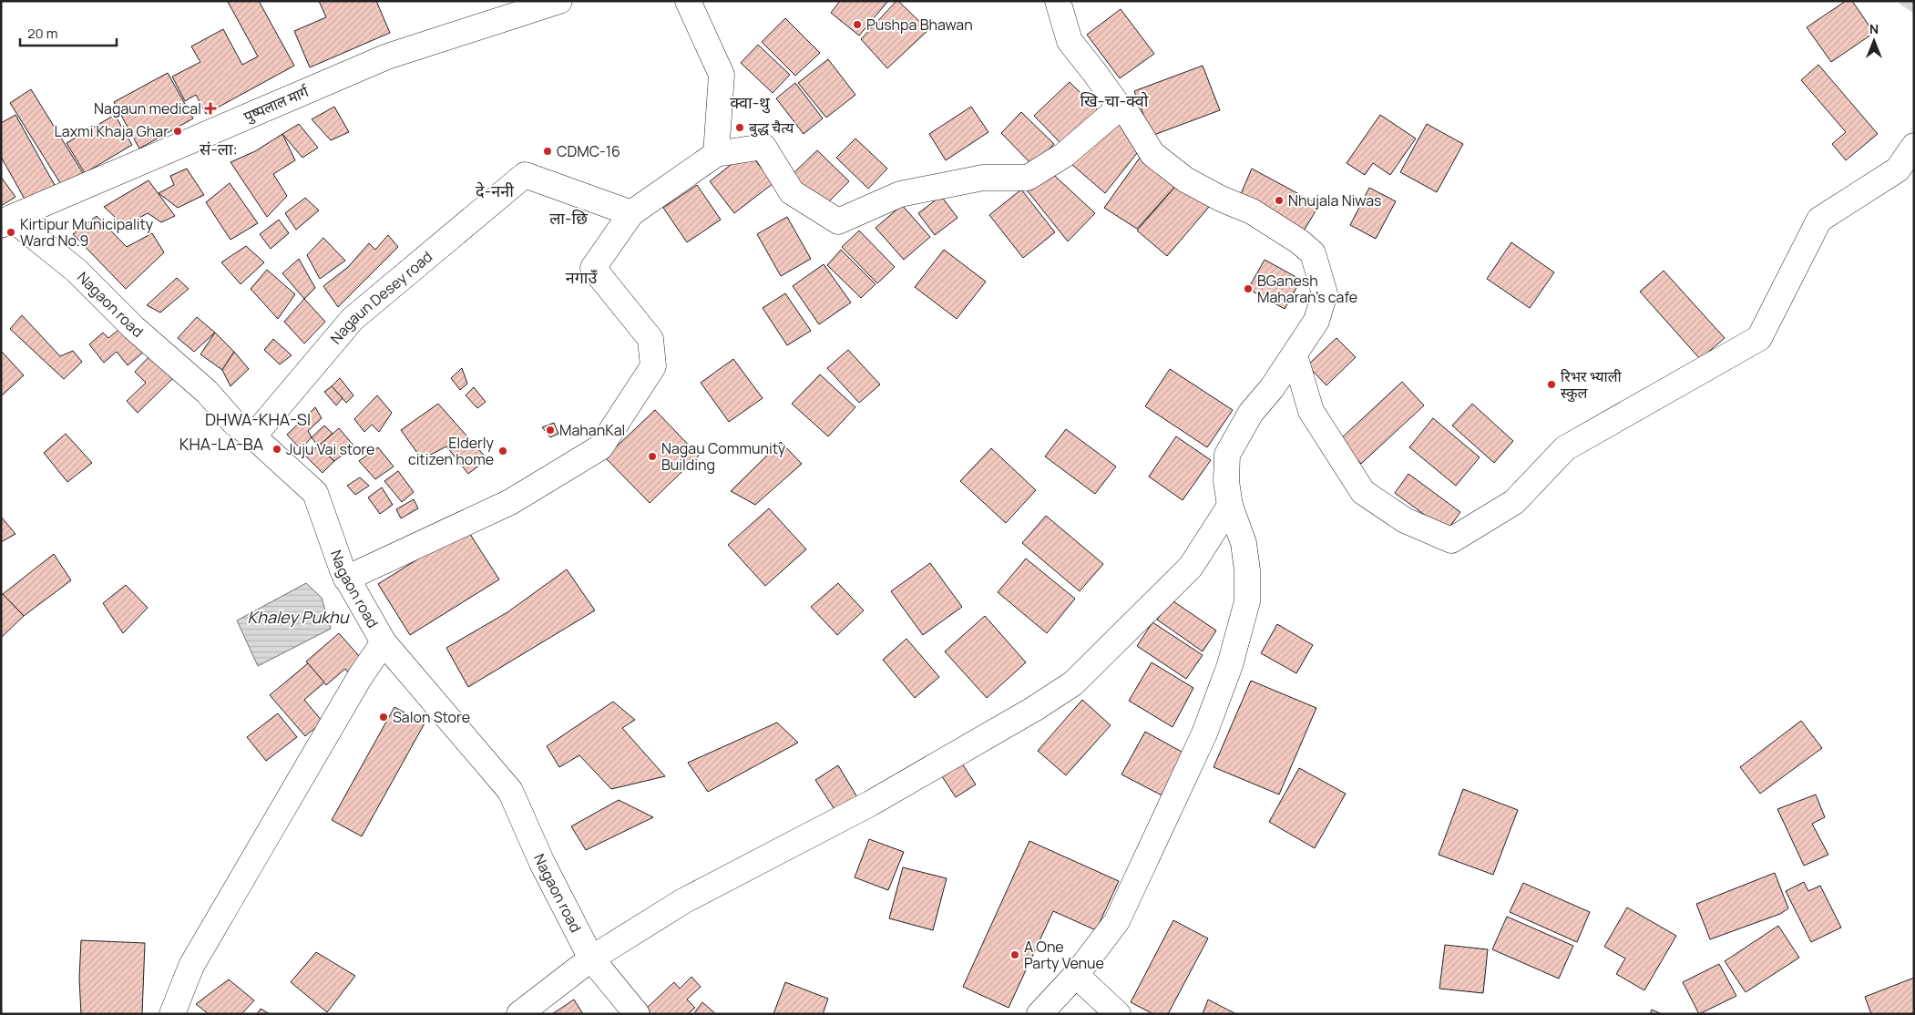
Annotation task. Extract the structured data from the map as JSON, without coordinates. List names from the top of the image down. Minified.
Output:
{"streets":{"street":["पुष्पलाल मार्ग","Nagaun Desey road","Nagaon road"]},"crossings":[["पुष्पलाल मार्ग","Nagaon road"],["Nagaun Desey road","Nagaon road"]],"districts":["खि-चा-क्वो","क्वा-थु","सं-ला:","दे-ननी","ला-छि","नगाउँ","DHWA-KHA-SI","KHA-LA-BA"],"water":["Khaley Pukhu"],"places":{"other":["Pushpa Bhawan","बुद्ध चैत्य","Laxmi Khaja Ghar","CDMC-16","Nhujala Niwas","Kirtipur Municipality Ward No.9","BGanesh Maharan's cafe","रिभर भ्याली स्कुल","MahanKal","Juju Vai store","Elderly citizen home","Nagau Community Building","Salon Store","A One Party Venue"],"health":["Nagaun medical"]},"scale_bar":"20 m","north":"top"}
